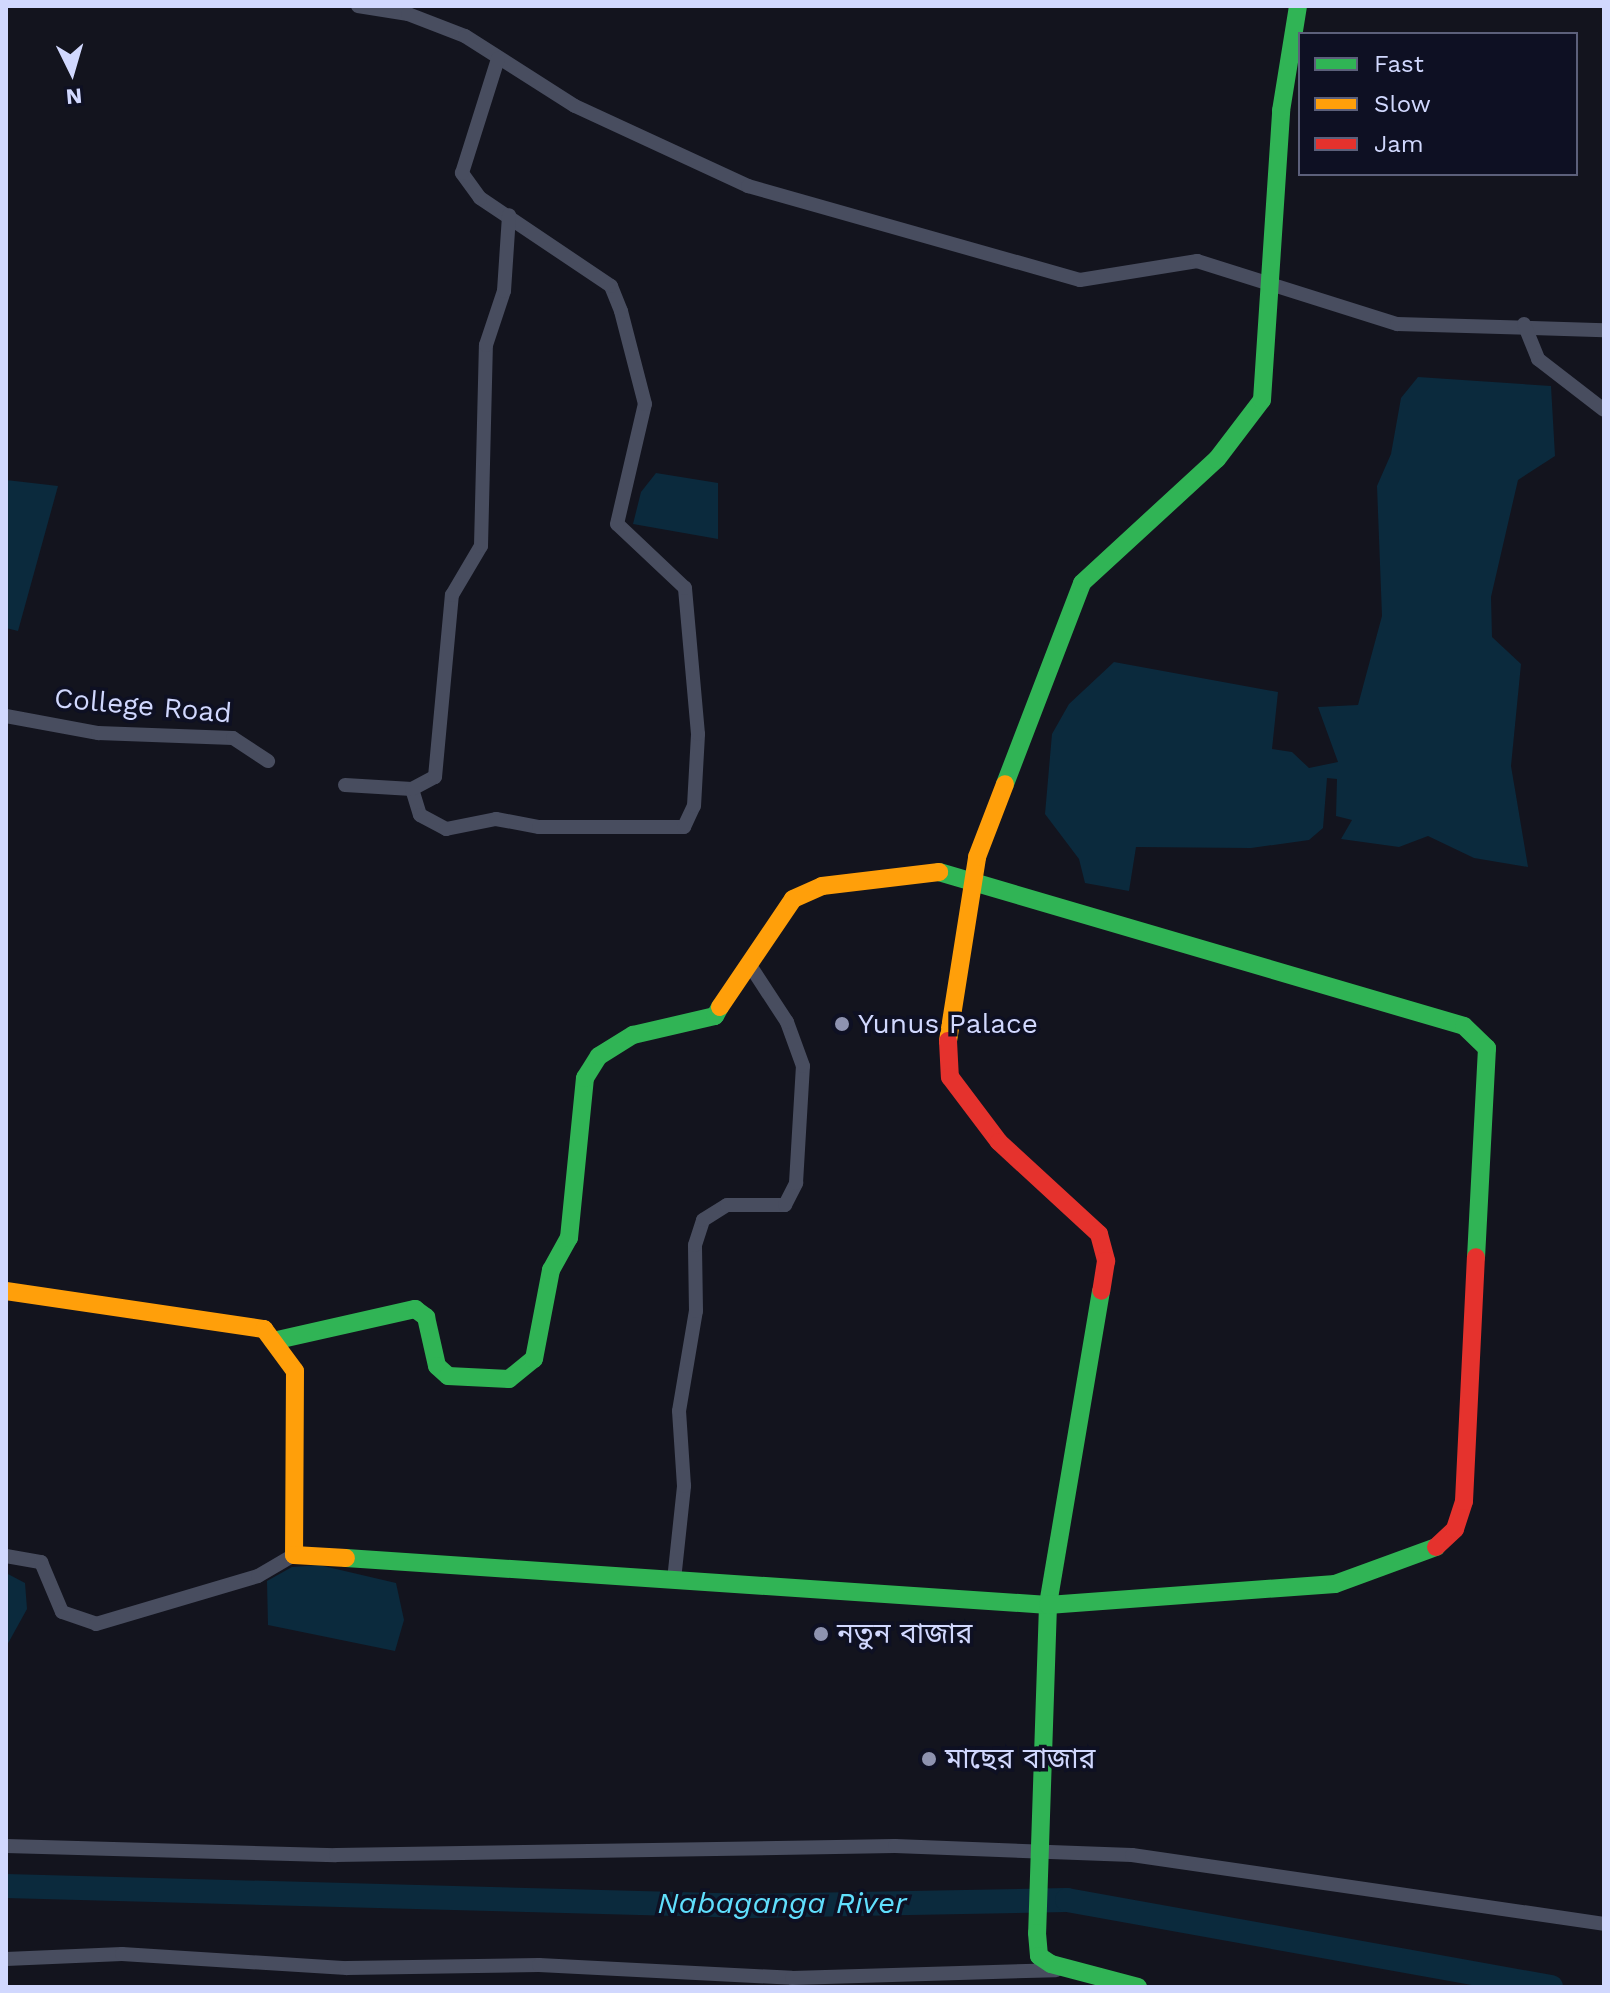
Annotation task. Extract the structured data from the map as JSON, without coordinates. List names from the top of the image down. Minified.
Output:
{"streets":{"street":["College Road"]},"water":["Nabaganga River"],"places":["Yunus Palace","নতুন বাজার","মাছের বাজার"],"legend":["Fast","Slow","Jam"],"north":"bottom"}
